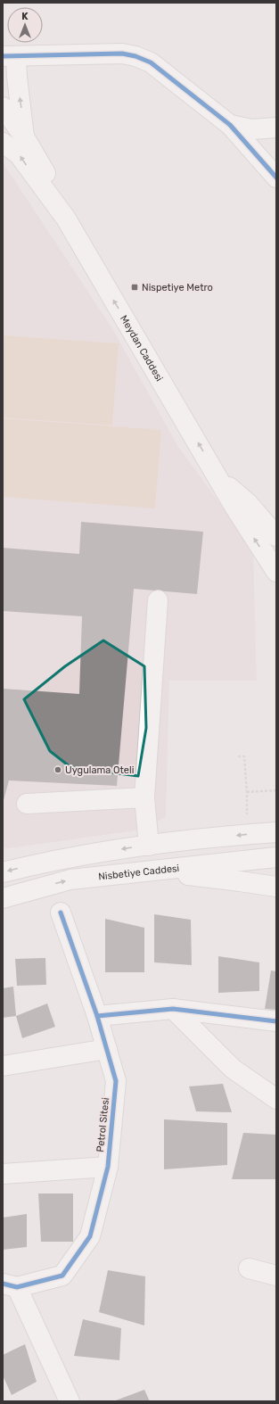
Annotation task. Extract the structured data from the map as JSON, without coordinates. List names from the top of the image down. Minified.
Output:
{"streets":{"street":["Meydan Caddesi","Nisbetiye Caddesi","Petrol Sitesi"]},"one_way":["Meydan Caddesi"],"places":{"transit":["Nispetiye Metro"],"other":["Uygulama Oteli"]},"north":"top"}
